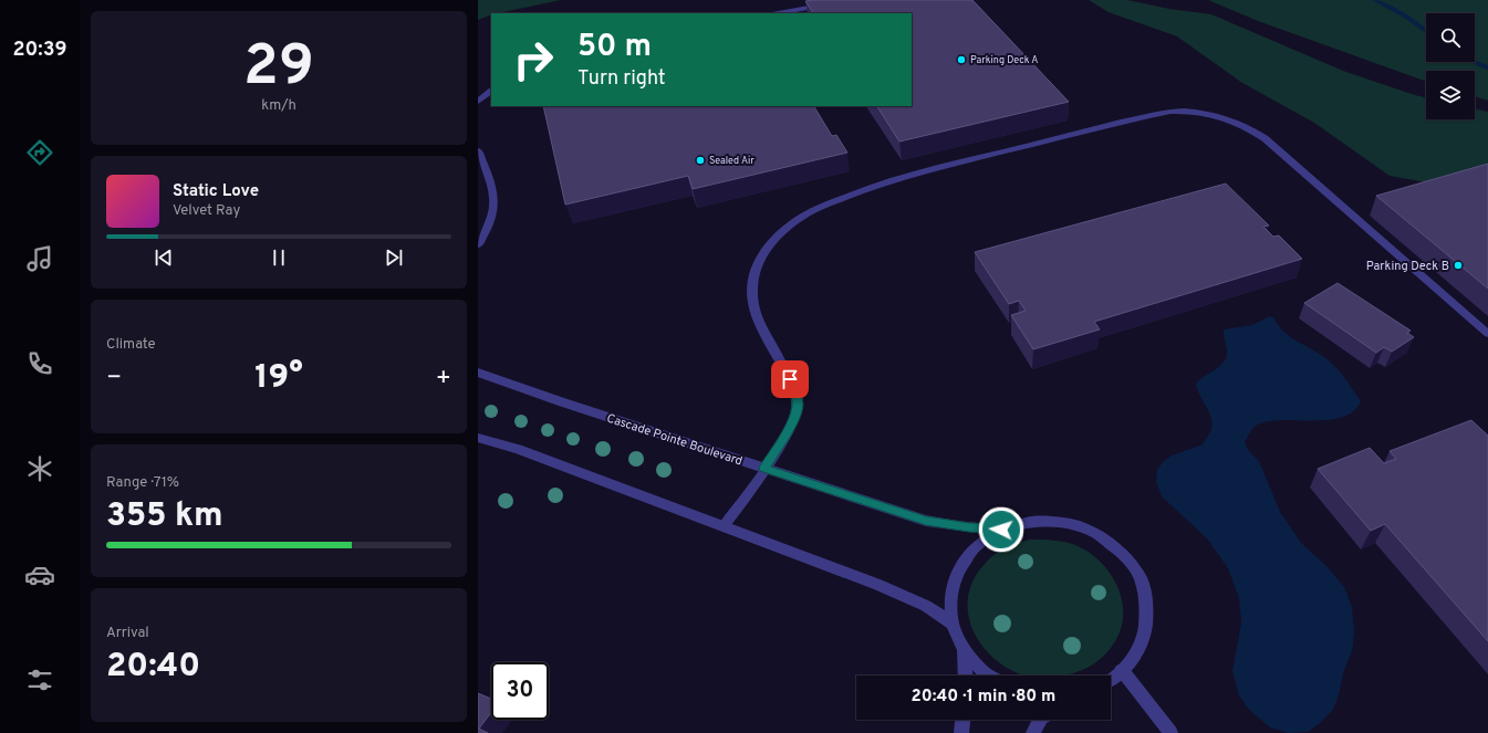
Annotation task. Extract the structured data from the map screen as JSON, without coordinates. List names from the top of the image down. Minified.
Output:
{"streets":{"street":["Cascade Pointe Boulevard"]},"places":["Parking Deck A","Sealed Air","Parking Deck B"],"page":{"tabs":"20:39","tile":[["29","km/h"],"Climate",["Range · 71%","355 km"],["Arrival","20:40"]],"turn":["50 m","Turn right"],"song":["Static Love","Velvet Ray"],"heat":["−","19°","+"],"limit":"30","trip":"20:40 · 1 min · 80 m"}}
